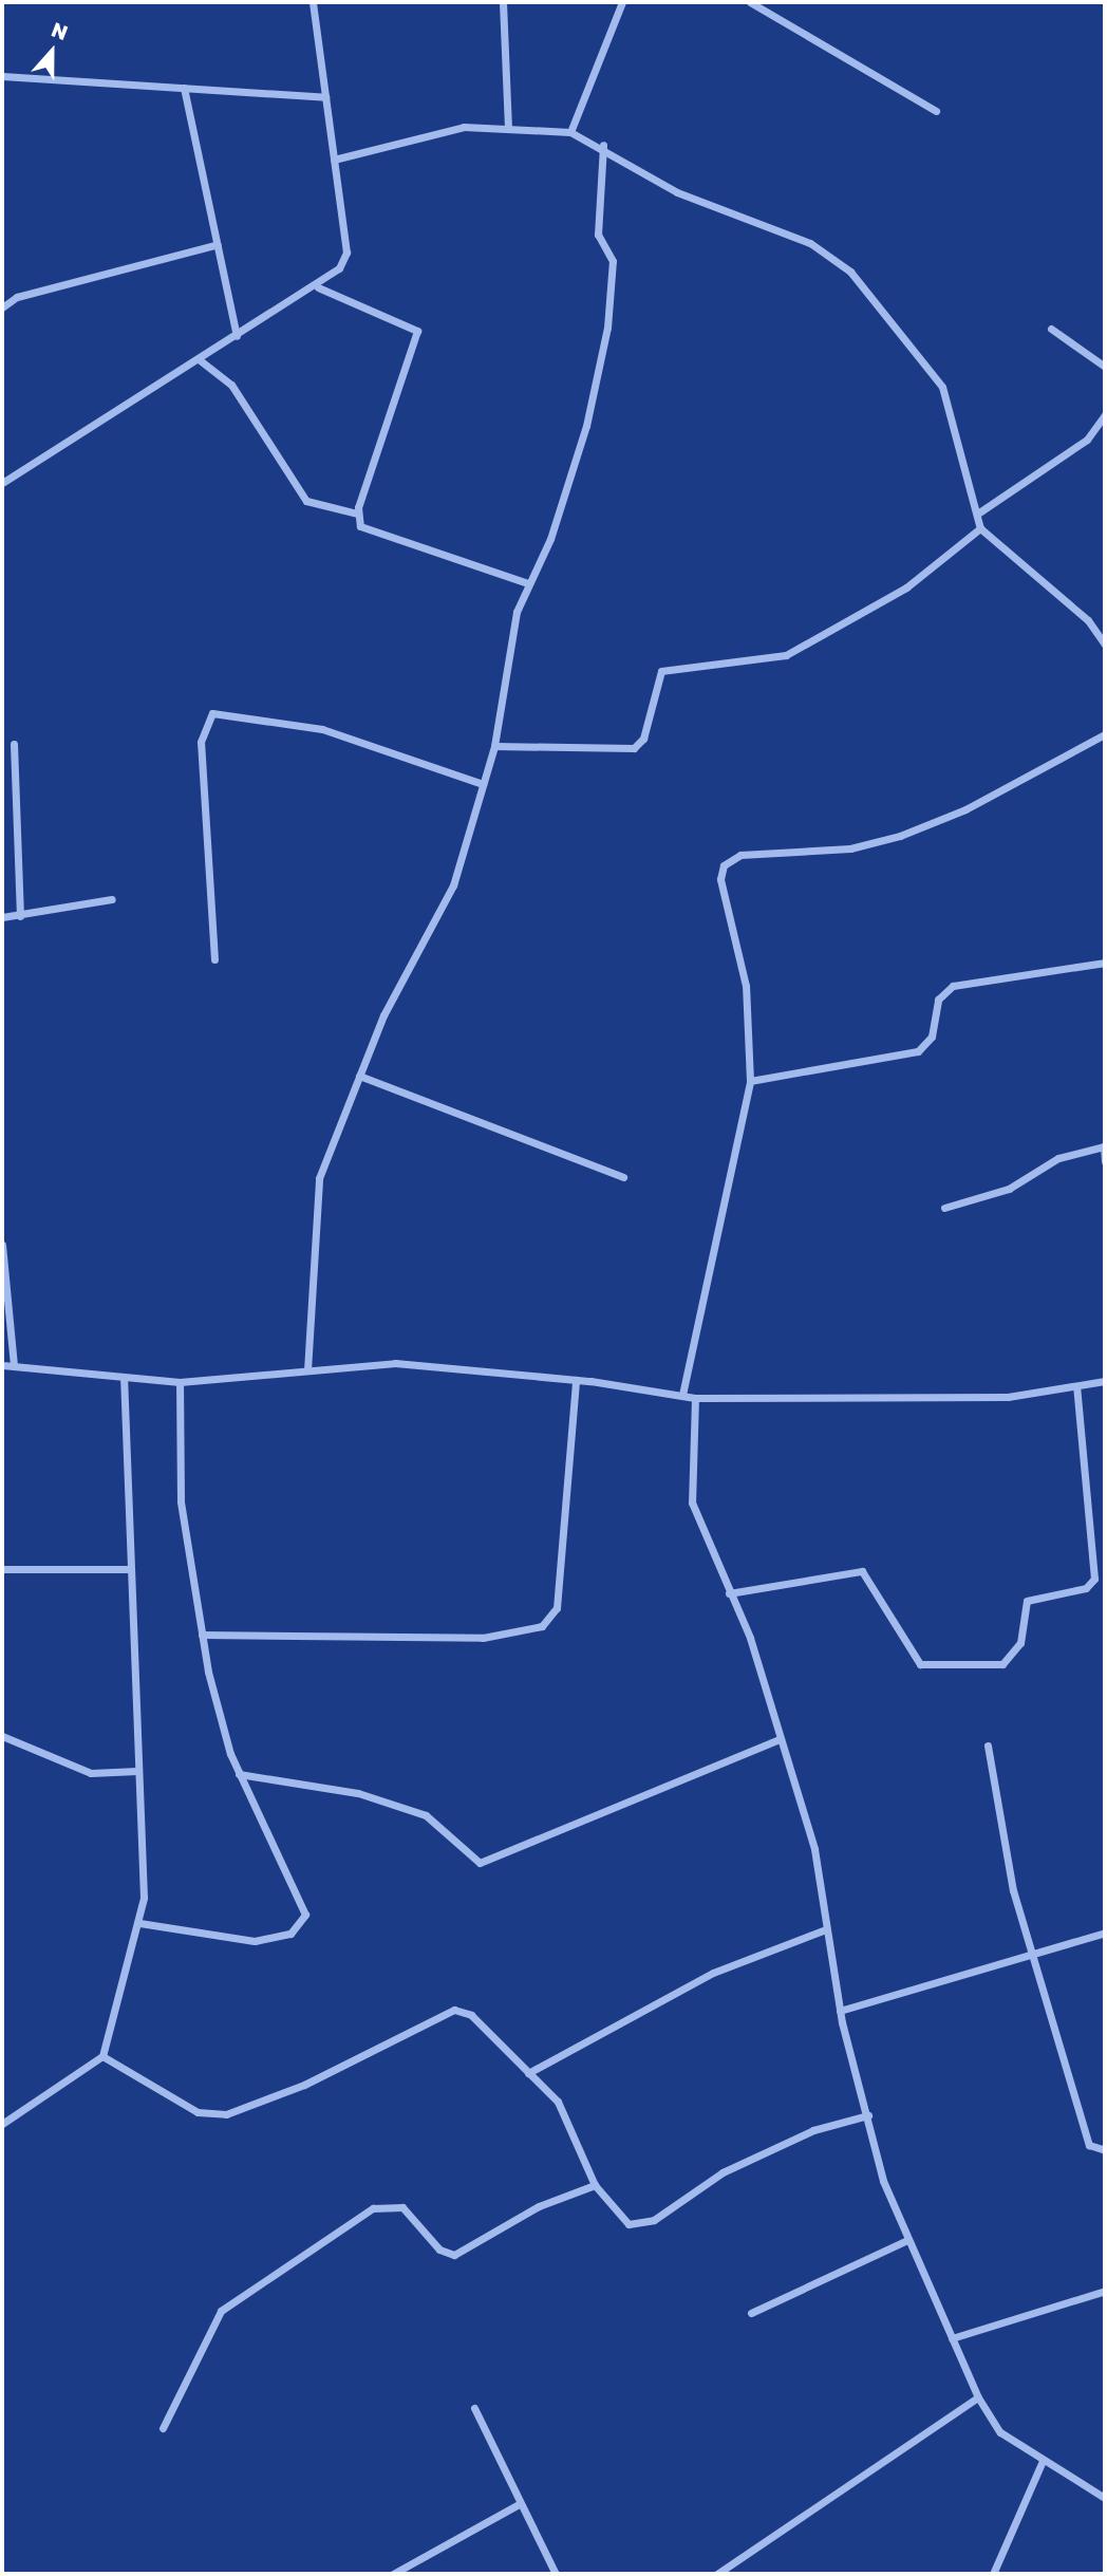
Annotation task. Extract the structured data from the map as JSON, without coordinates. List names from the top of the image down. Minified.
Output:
{"north":"top"}
